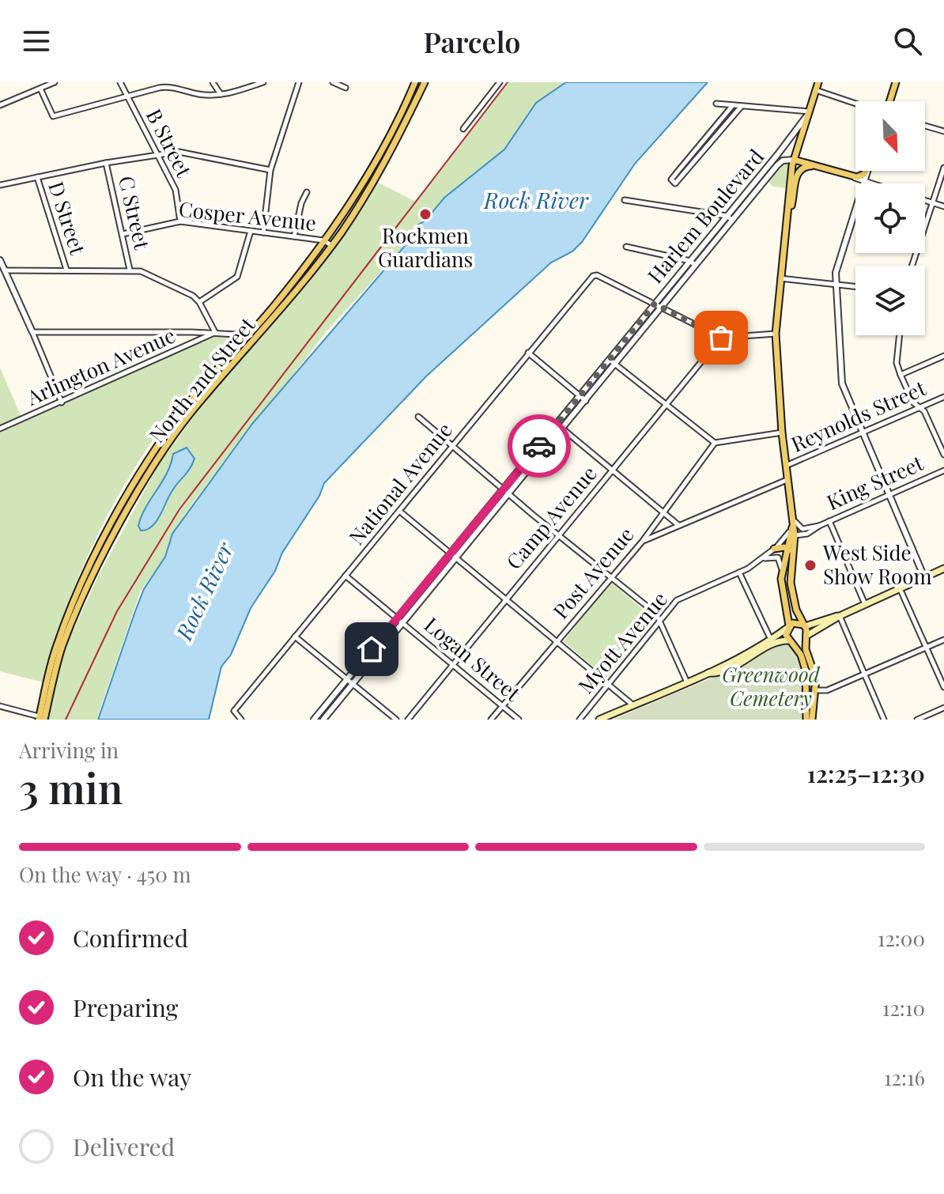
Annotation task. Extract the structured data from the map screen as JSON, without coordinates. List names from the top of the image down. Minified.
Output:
{"streets":{"main road":["North 2nd Street"],"street":["B Street","C Street","Cosper Avenue","Harlem Boulevard","D Street","Arlington Avenue","Reynolds Street","King Street","National Avenue","Camp Avenue","Post Avenue","Myott Avenue","Logan Street"]},"crossings":[["B Street","Cosper Avenue"],["C Street","Cosper Avenue"],["Cosper Avenue","North 2nd Street"],["Harlem Boulevard","National Avenue"],["Harlem Boulevard","Logan Street"],["King Street","Myott Avenue"],["National Avenue","Logan Street"],["Camp Avenue","Logan Street"],["Post Avenue","Logan Street"]],"water":["Rock River"],"parks":["Greenwood Cemetery"],"places":["Rockmen Guardians","West Side Show Room"],"north":"bottom right","page":{"header":"Parcelo","heading":["3 min","Arriving in","12:25–12:30"],"bar":"On the way · 450 m","list":[["Confirmed","12:00"],["Preparing","12:10"],["On the way","12:16"],"Delivered"]}}
